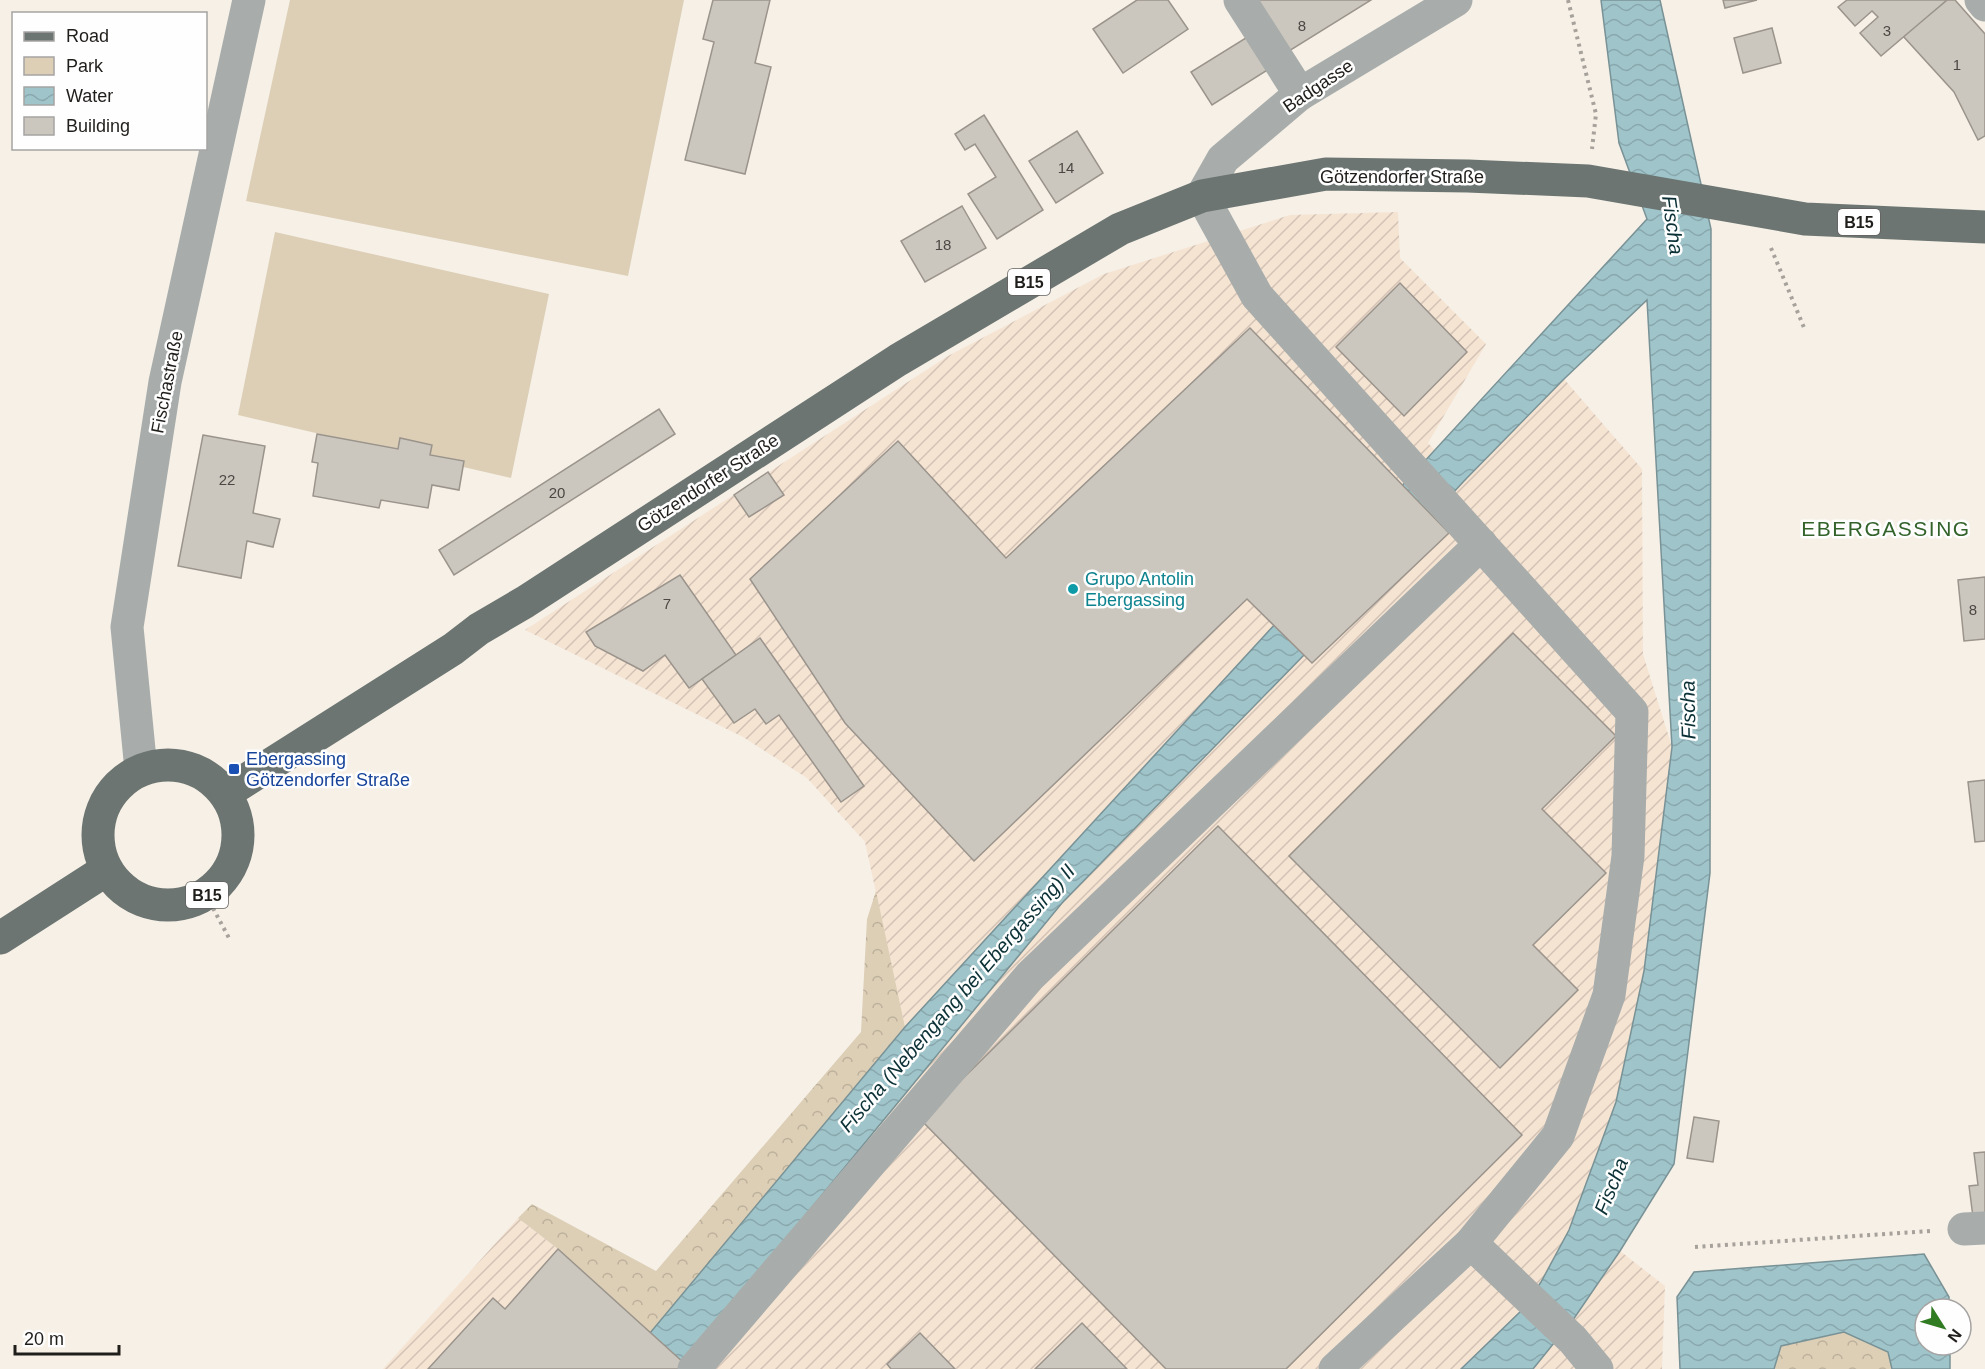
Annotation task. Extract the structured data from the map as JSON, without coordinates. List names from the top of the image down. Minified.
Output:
{"streets":{"main road":["Götzendorfer Straße","B15"],"street":["Badgasse","Fischastraße"]},"crossings":[["Badgasse","Götzendorfer Straße"],["Götzendorfer Straße","B15"],["Götzendorfer Straße","Fischastraße"],["B15","Fischastraße"]],"districts":["EBERGASSING"],"water":["Fischa","Fischa (Nebengang bei Ebergassing) II"],"places":{"other":["Grupo Antolin Ebergassing"],"transit":["Ebergassing Götzendorfer Straße"]},"house_numbers":["8","3","1","14","18","22","20","7","8"],"legend":["Road","Park","Water","Building"],"scale_bar":"20 m","north":"bottom right"}
